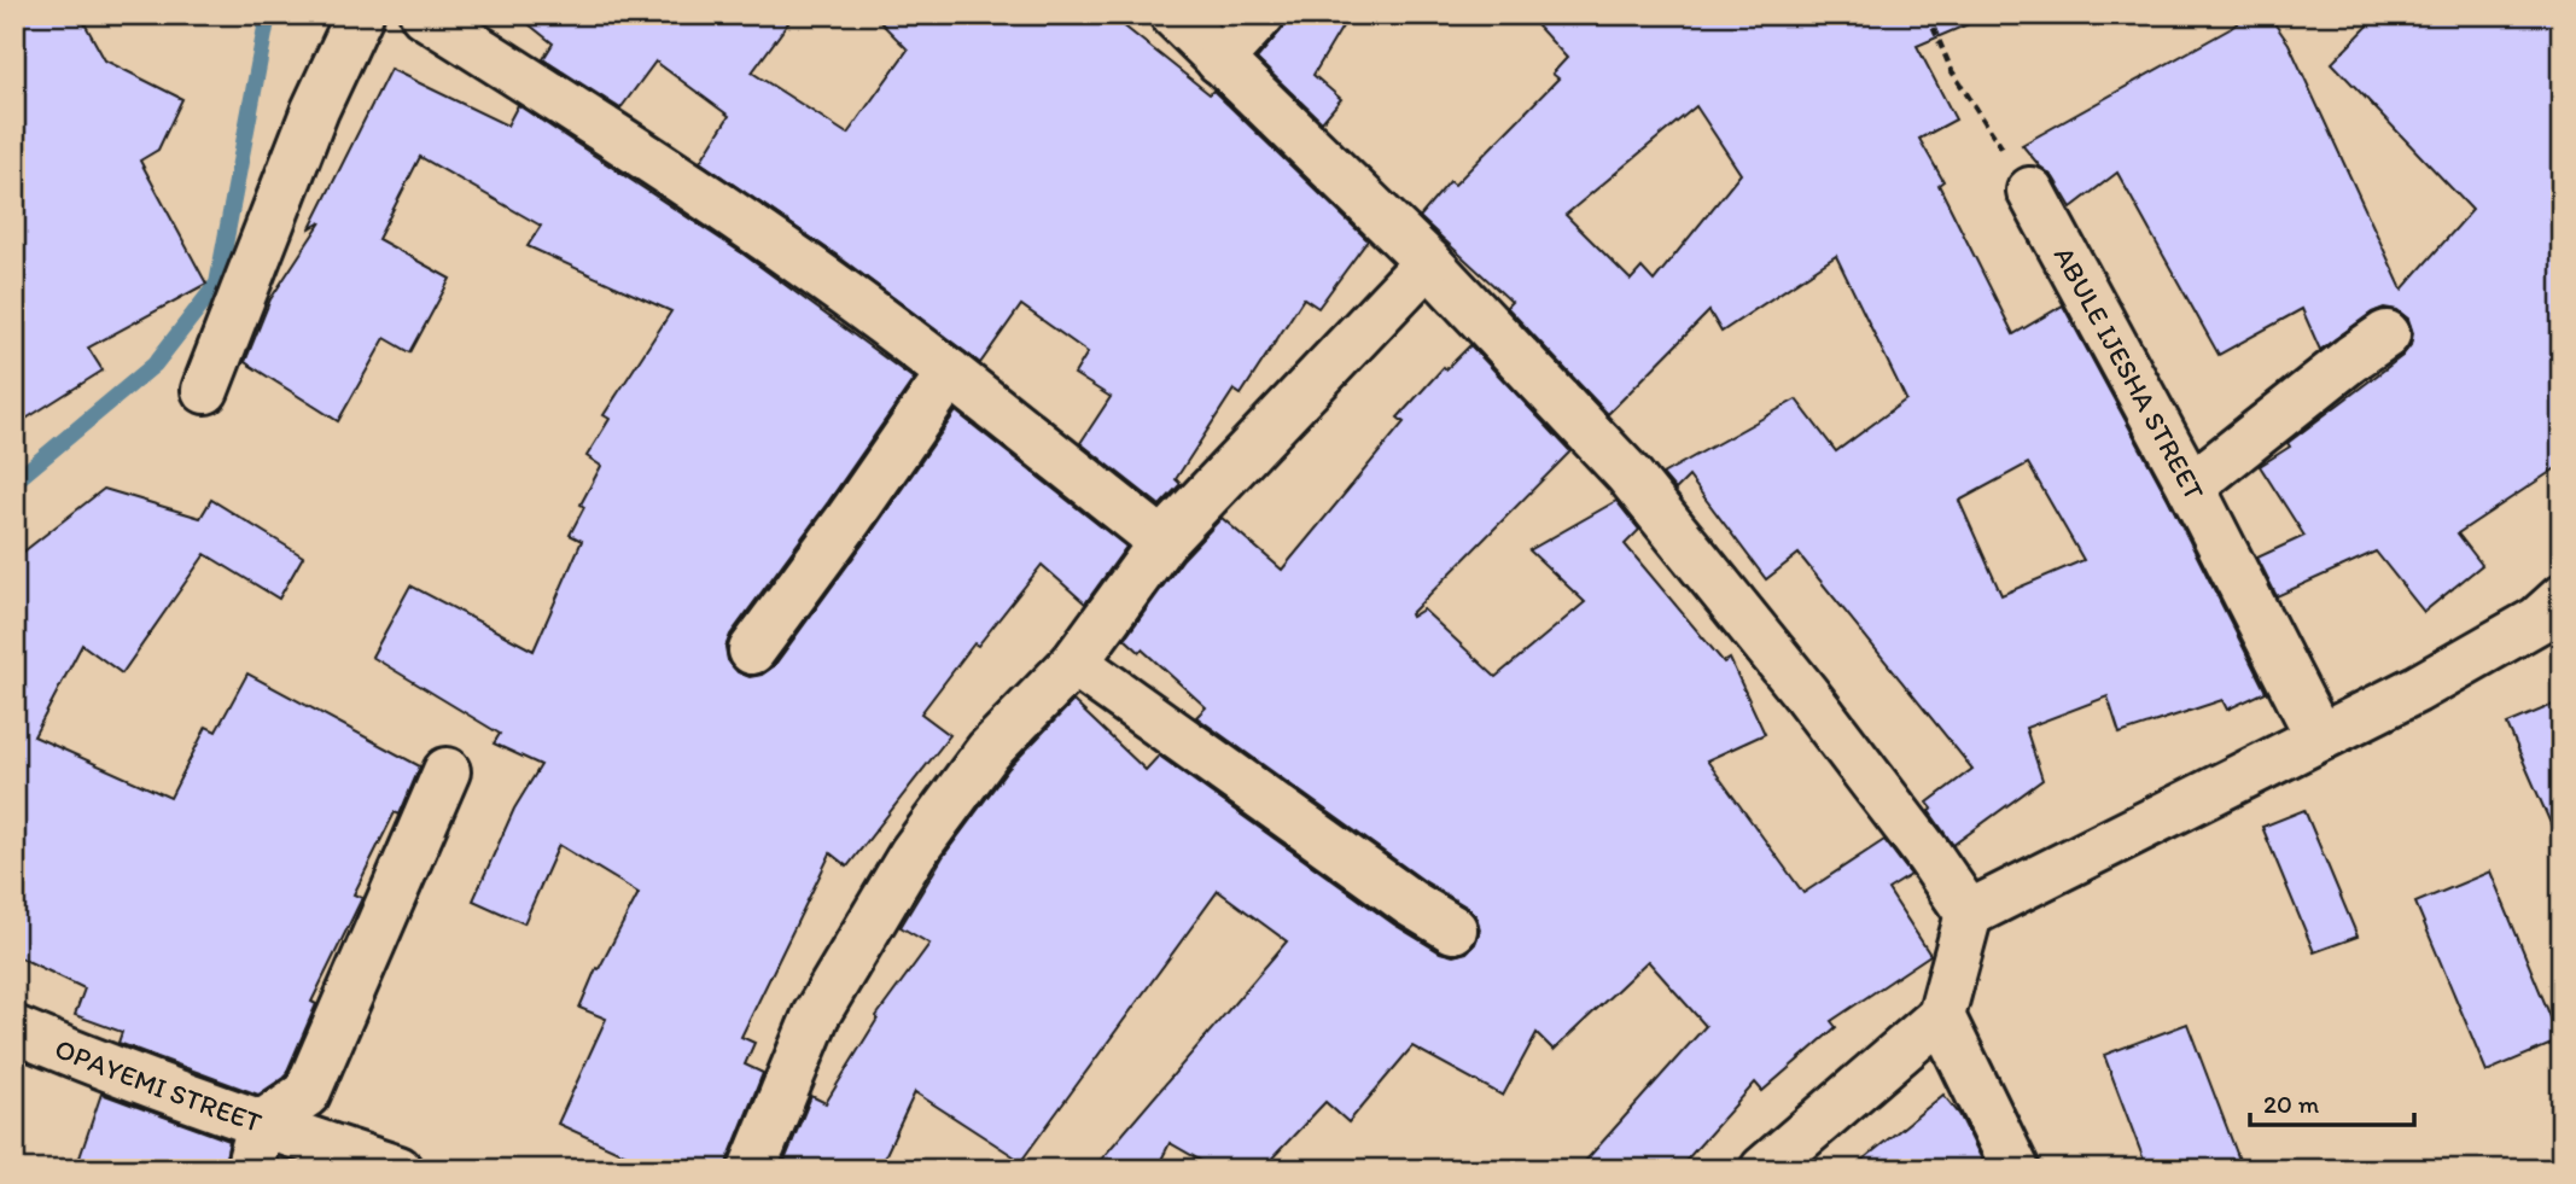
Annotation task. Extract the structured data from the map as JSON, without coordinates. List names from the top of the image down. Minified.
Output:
{"streets":{"street":["ABULE IJESHA STREET","OPAYEMI STREET"]},"scale_bar":"20 m"}
